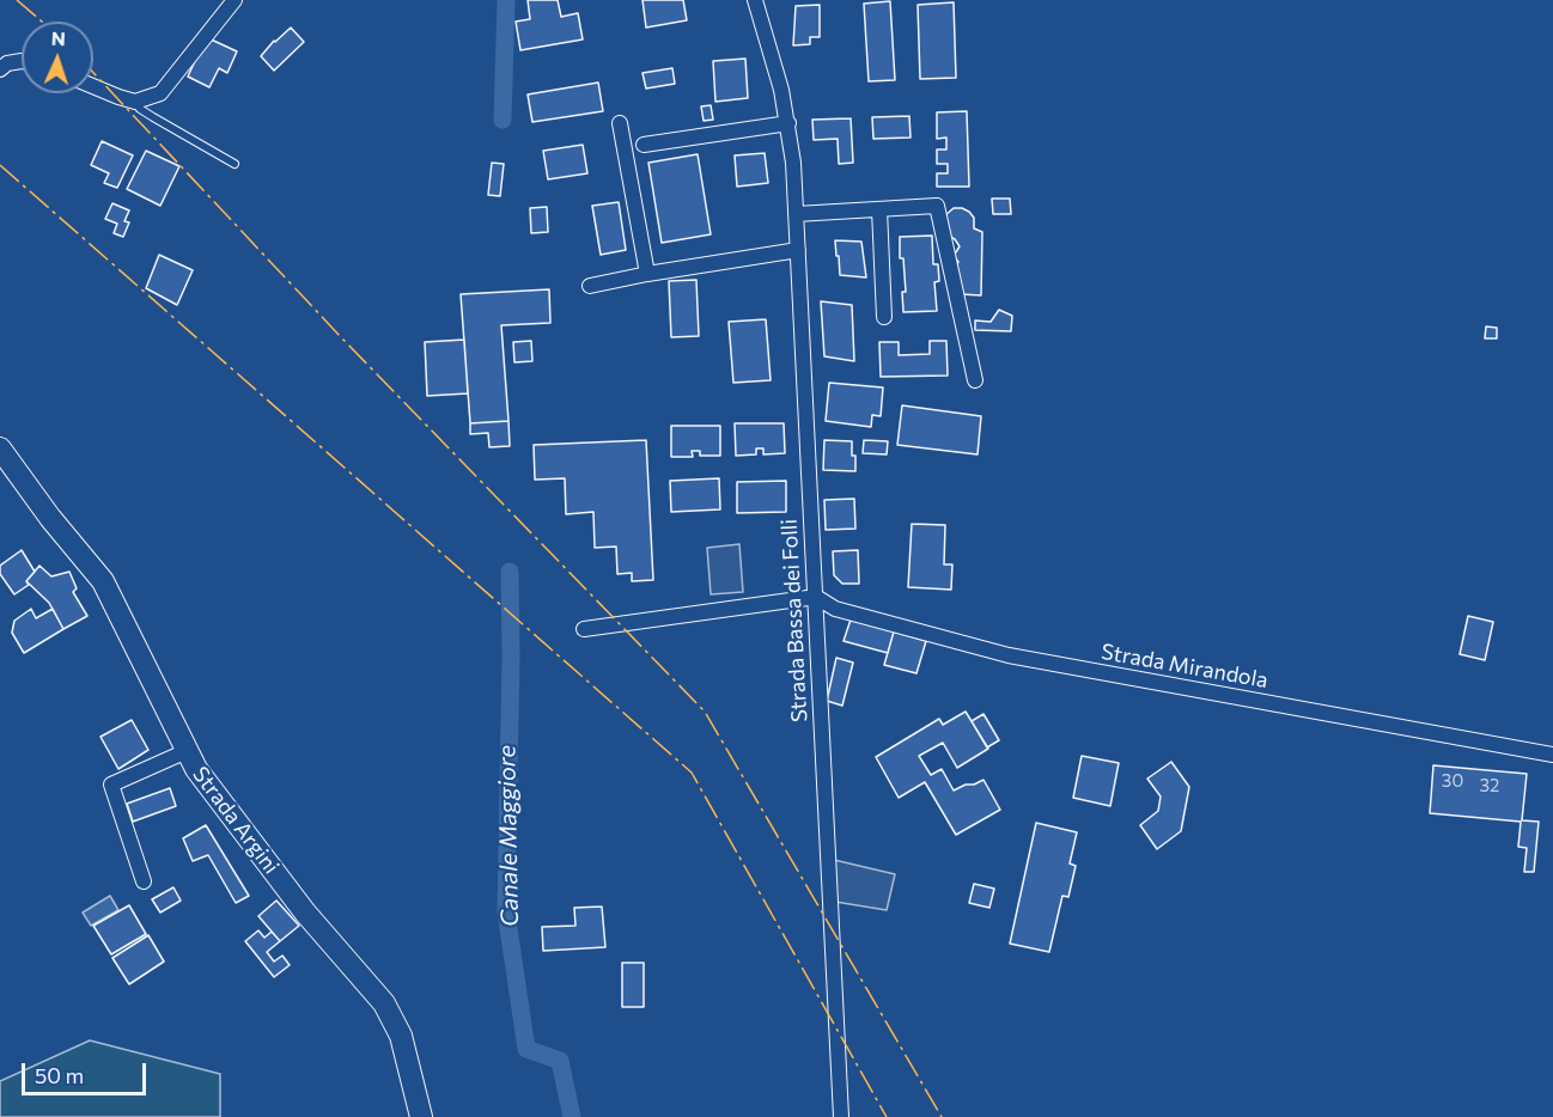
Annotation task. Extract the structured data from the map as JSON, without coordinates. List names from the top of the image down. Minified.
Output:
{"streets":{"main road":["Strada Argini"],"street":["Strada Bassa dei Folli","Strada Mirandola"]},"crossings":[["Strada Bassa dei Folli","Strada Mirandola"]],"water":["Canale Maggiore"],"house_numbers":["30","32"],"scale_bar":"50 m","north":"top"}
